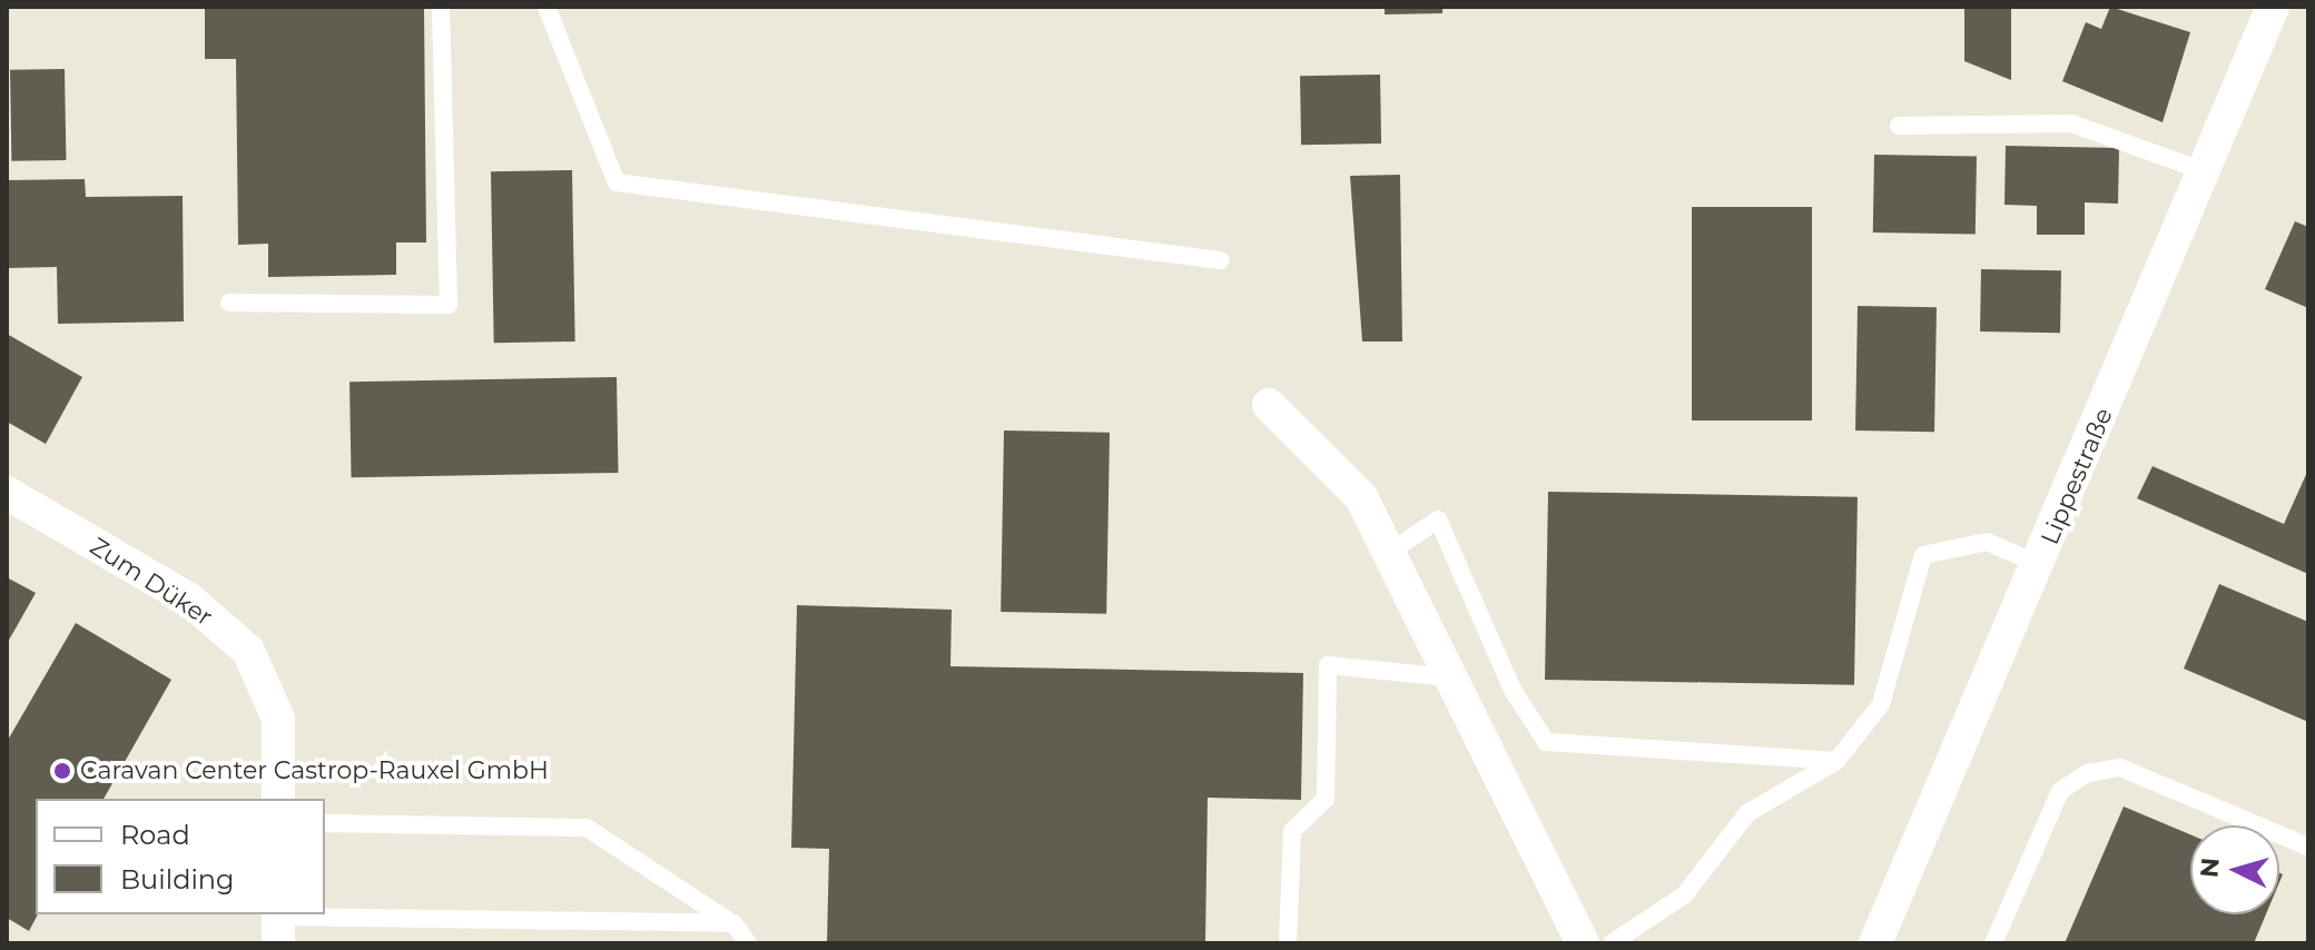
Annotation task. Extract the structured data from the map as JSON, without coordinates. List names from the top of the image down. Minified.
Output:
{"streets":{"street":["Lippestraße","Zum Düker"]},"places":["Caravan Center Castrop-Rauxel GmbH"],"legend":["Road","Building"],"north":"left"}
